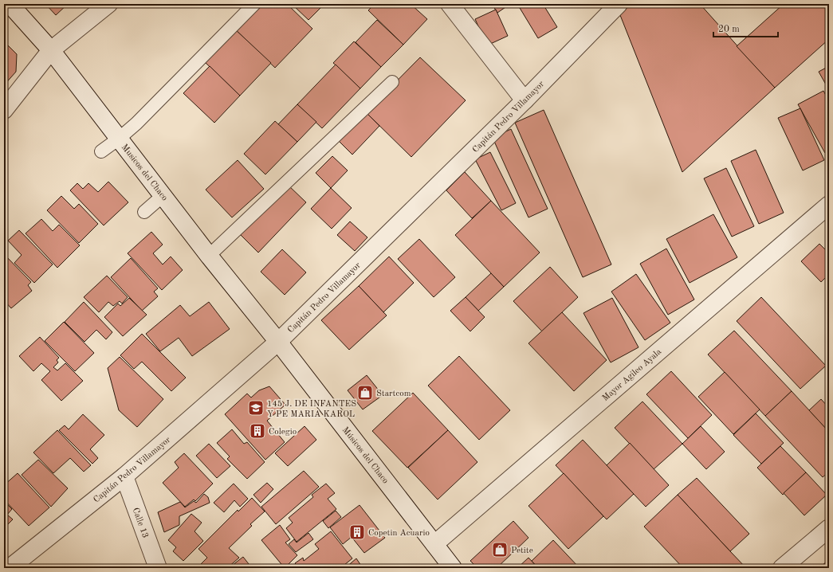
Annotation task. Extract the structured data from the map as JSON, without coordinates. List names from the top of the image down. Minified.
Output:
{"streets":{"street":["Capitán Pedro Villamayor","Musicos del Chaco","Mayor Agileo Ayala","Músicos del Chaco","Calle 13"]},"crossings":[["Capitán Pedro Villamayor","Musicos del Chaco"],["Capitán Pedro Villamayor","Músicos del Chaco"],["Capitán Pedro Villamayor","Calle 13"],["Musicos del Chaco","Músicos del Chaco"],["Mayor Agileo Ayala","Músicos del Chaco"]],"places":{"shop":["Startcom","Petite"],"school or university":["145 J. DE INFANTES Y PE MARIA KAROL"],"building":["Colegio","Copetin Acuario"]},"scale_bar":"20 m"}
